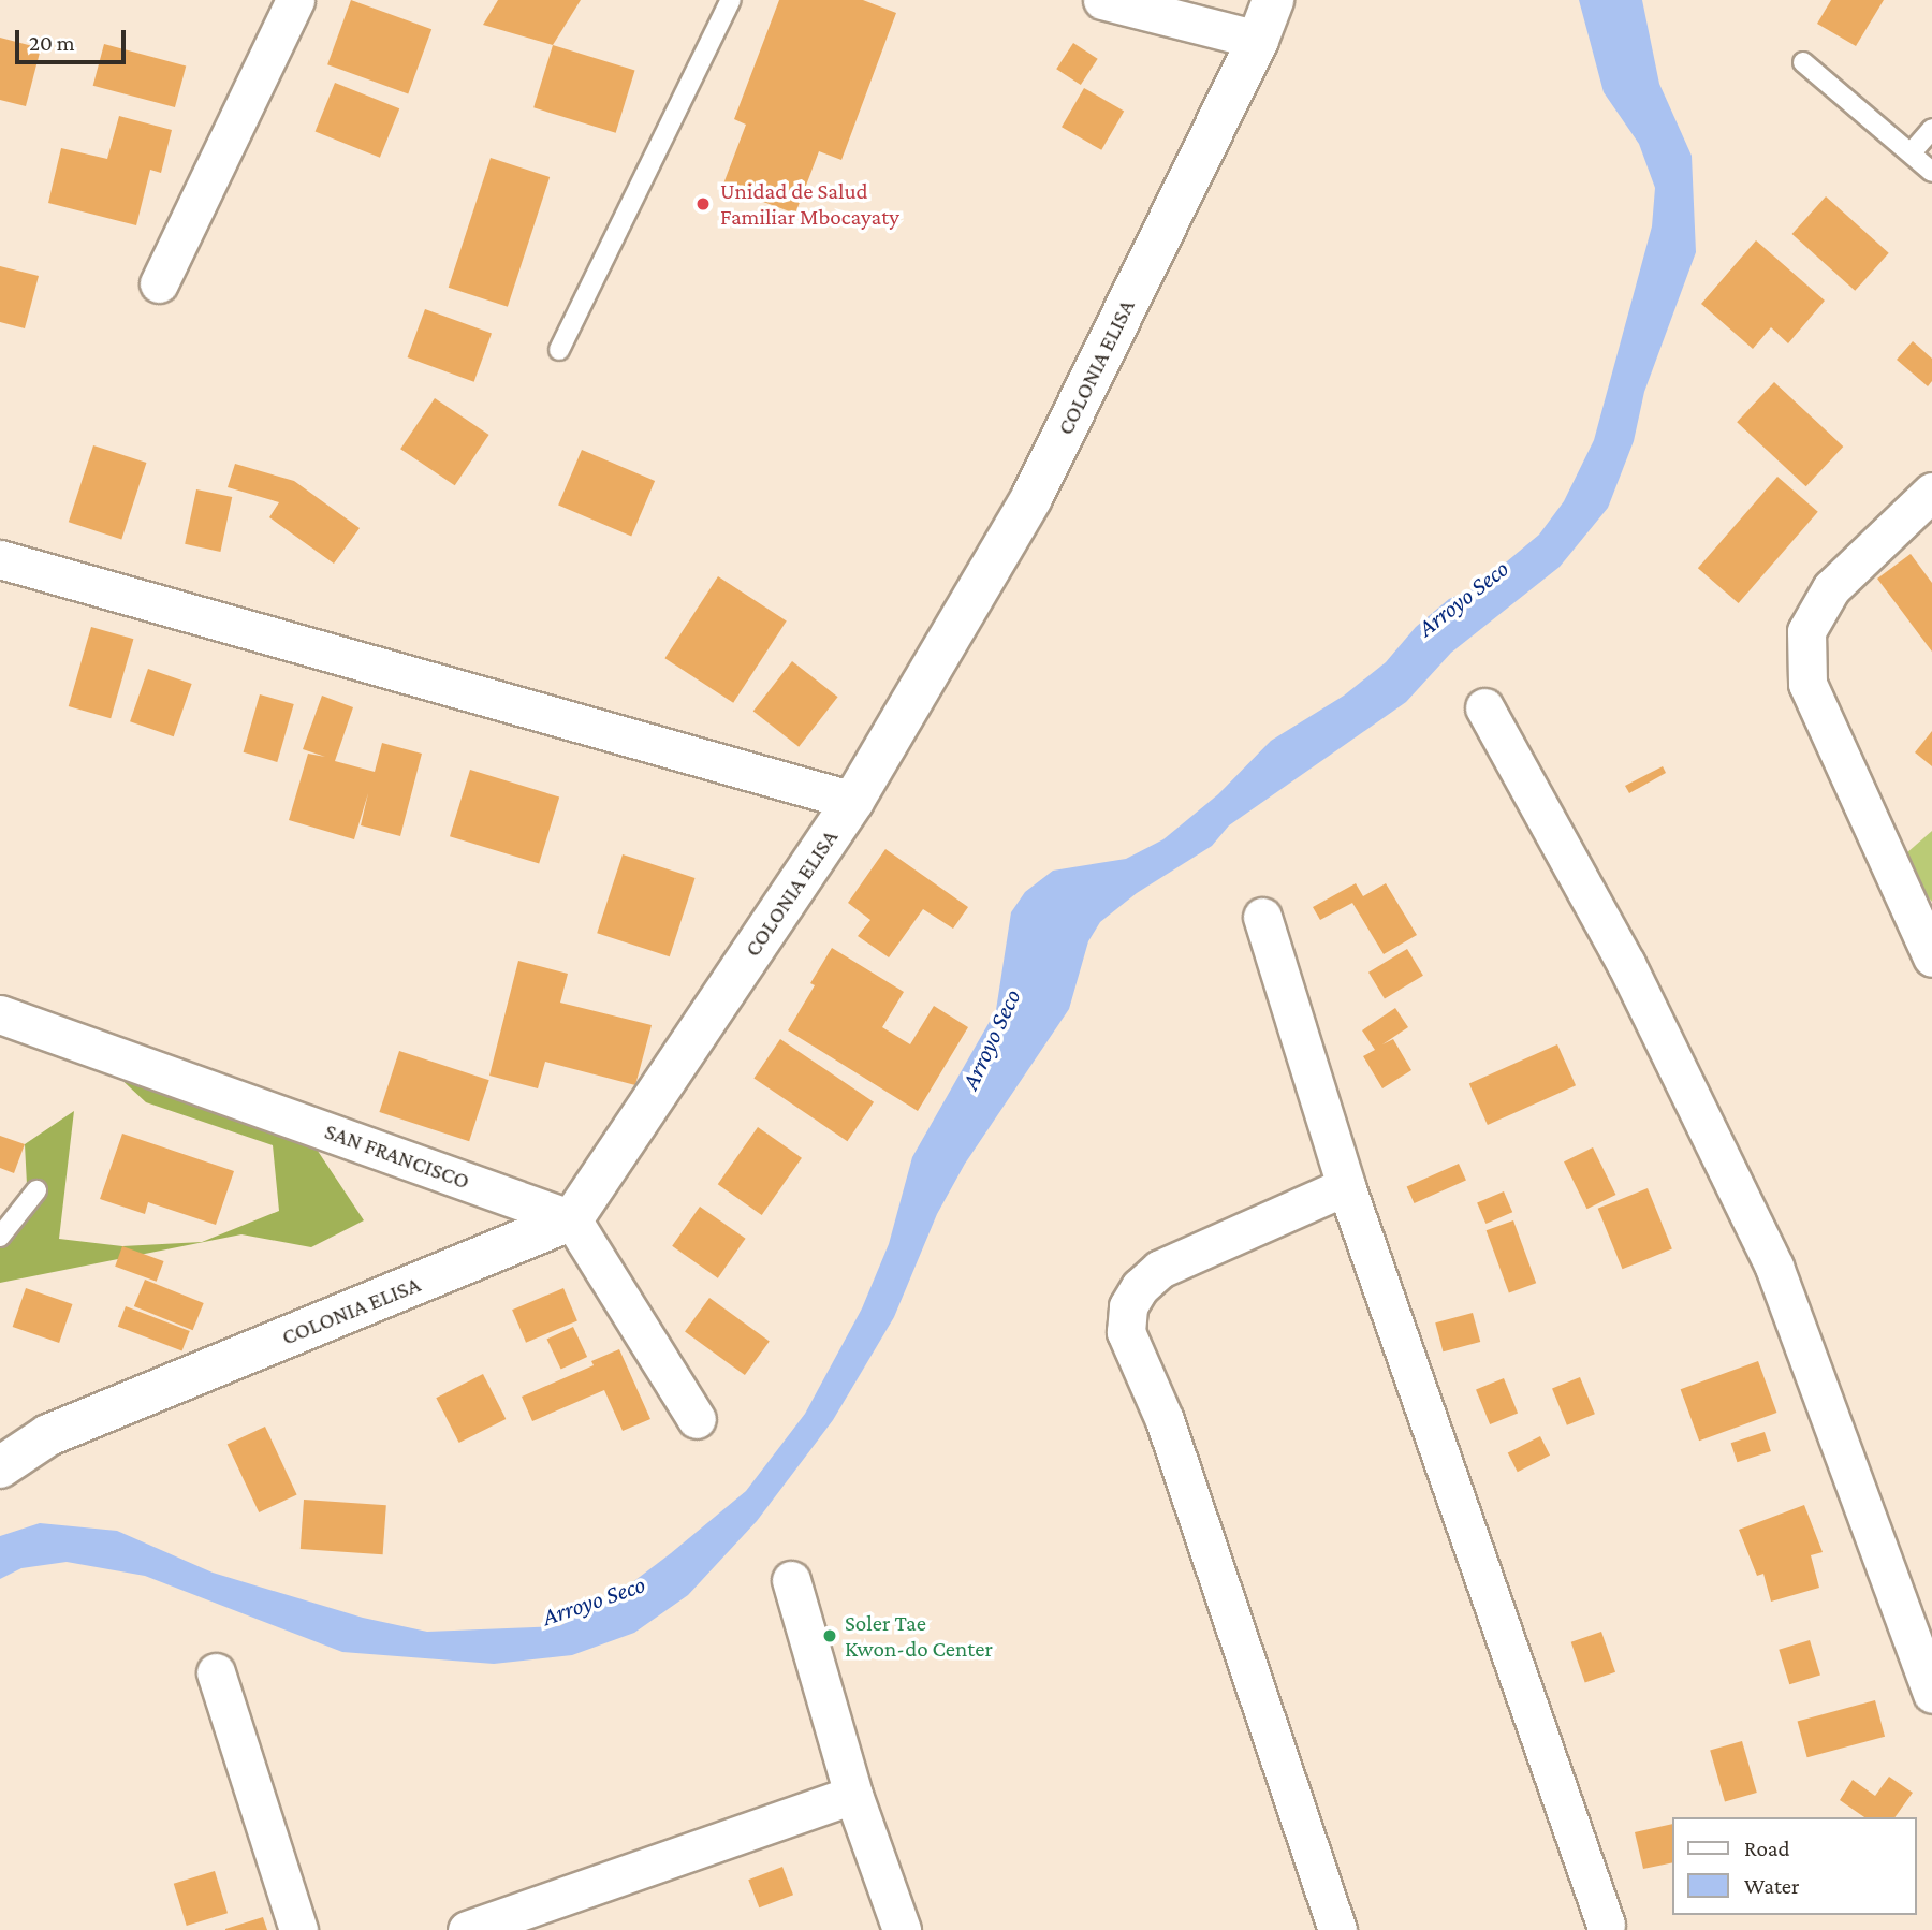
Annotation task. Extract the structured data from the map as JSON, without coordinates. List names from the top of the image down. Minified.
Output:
{"streets":{"street":["COLONIA ELISA","SAN FRANCISCO"]},"crossings":[["COLONIA ELISA","SAN FRANCISCO"]],"water":["Arroyo Seco"],"places":["Unidad de Salud Familiar Mbocayaty","Soler Tae Kwon-do Center"],"legend":["Road","Water"],"scale_bar":"20 m"}
